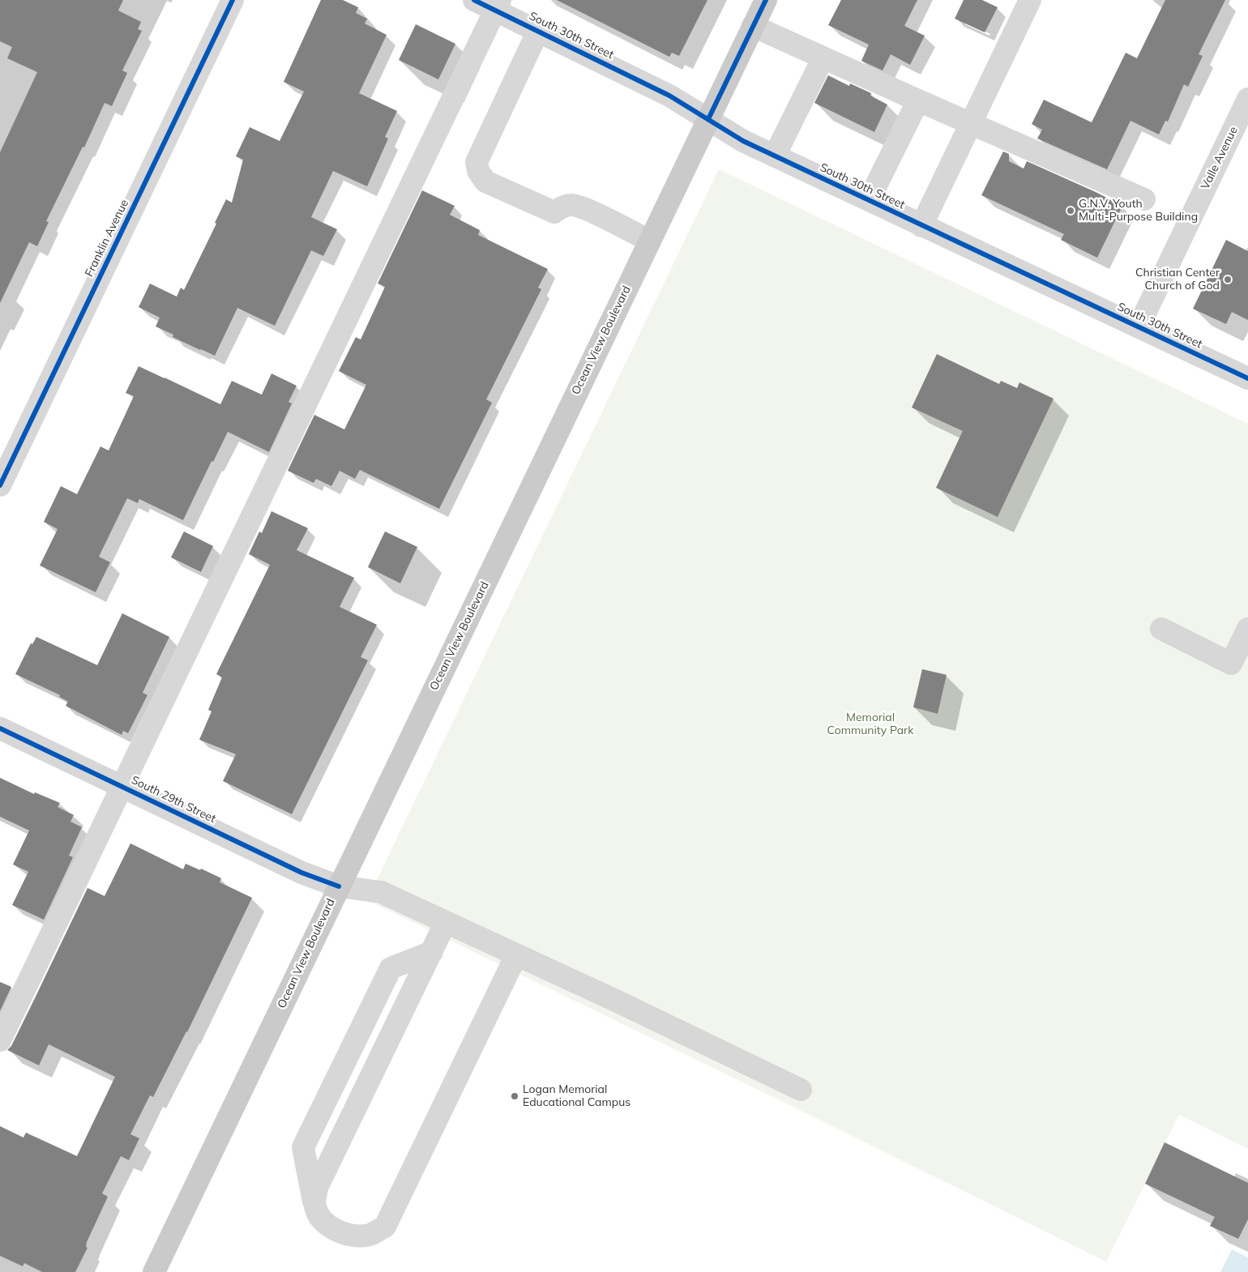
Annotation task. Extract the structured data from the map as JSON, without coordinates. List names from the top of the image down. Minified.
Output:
{"streets":{"main road":["Ocean View Boulevard"],"street":["South 30th Street","Valle Avenue","Franklin Avenue","South 29th Street"]},"crossings":[["South 30th Street","Valle Avenue"],["South 30th Street","Ocean View Boulevard"],["Ocean View Boulevard","South 29th Street"]],"parks":["Memorial Community Park"],"places":["G.N.V. Youth Multi-Purpose Building","Christian Center Church of God","Logan Memorial Educational Campus"]}
